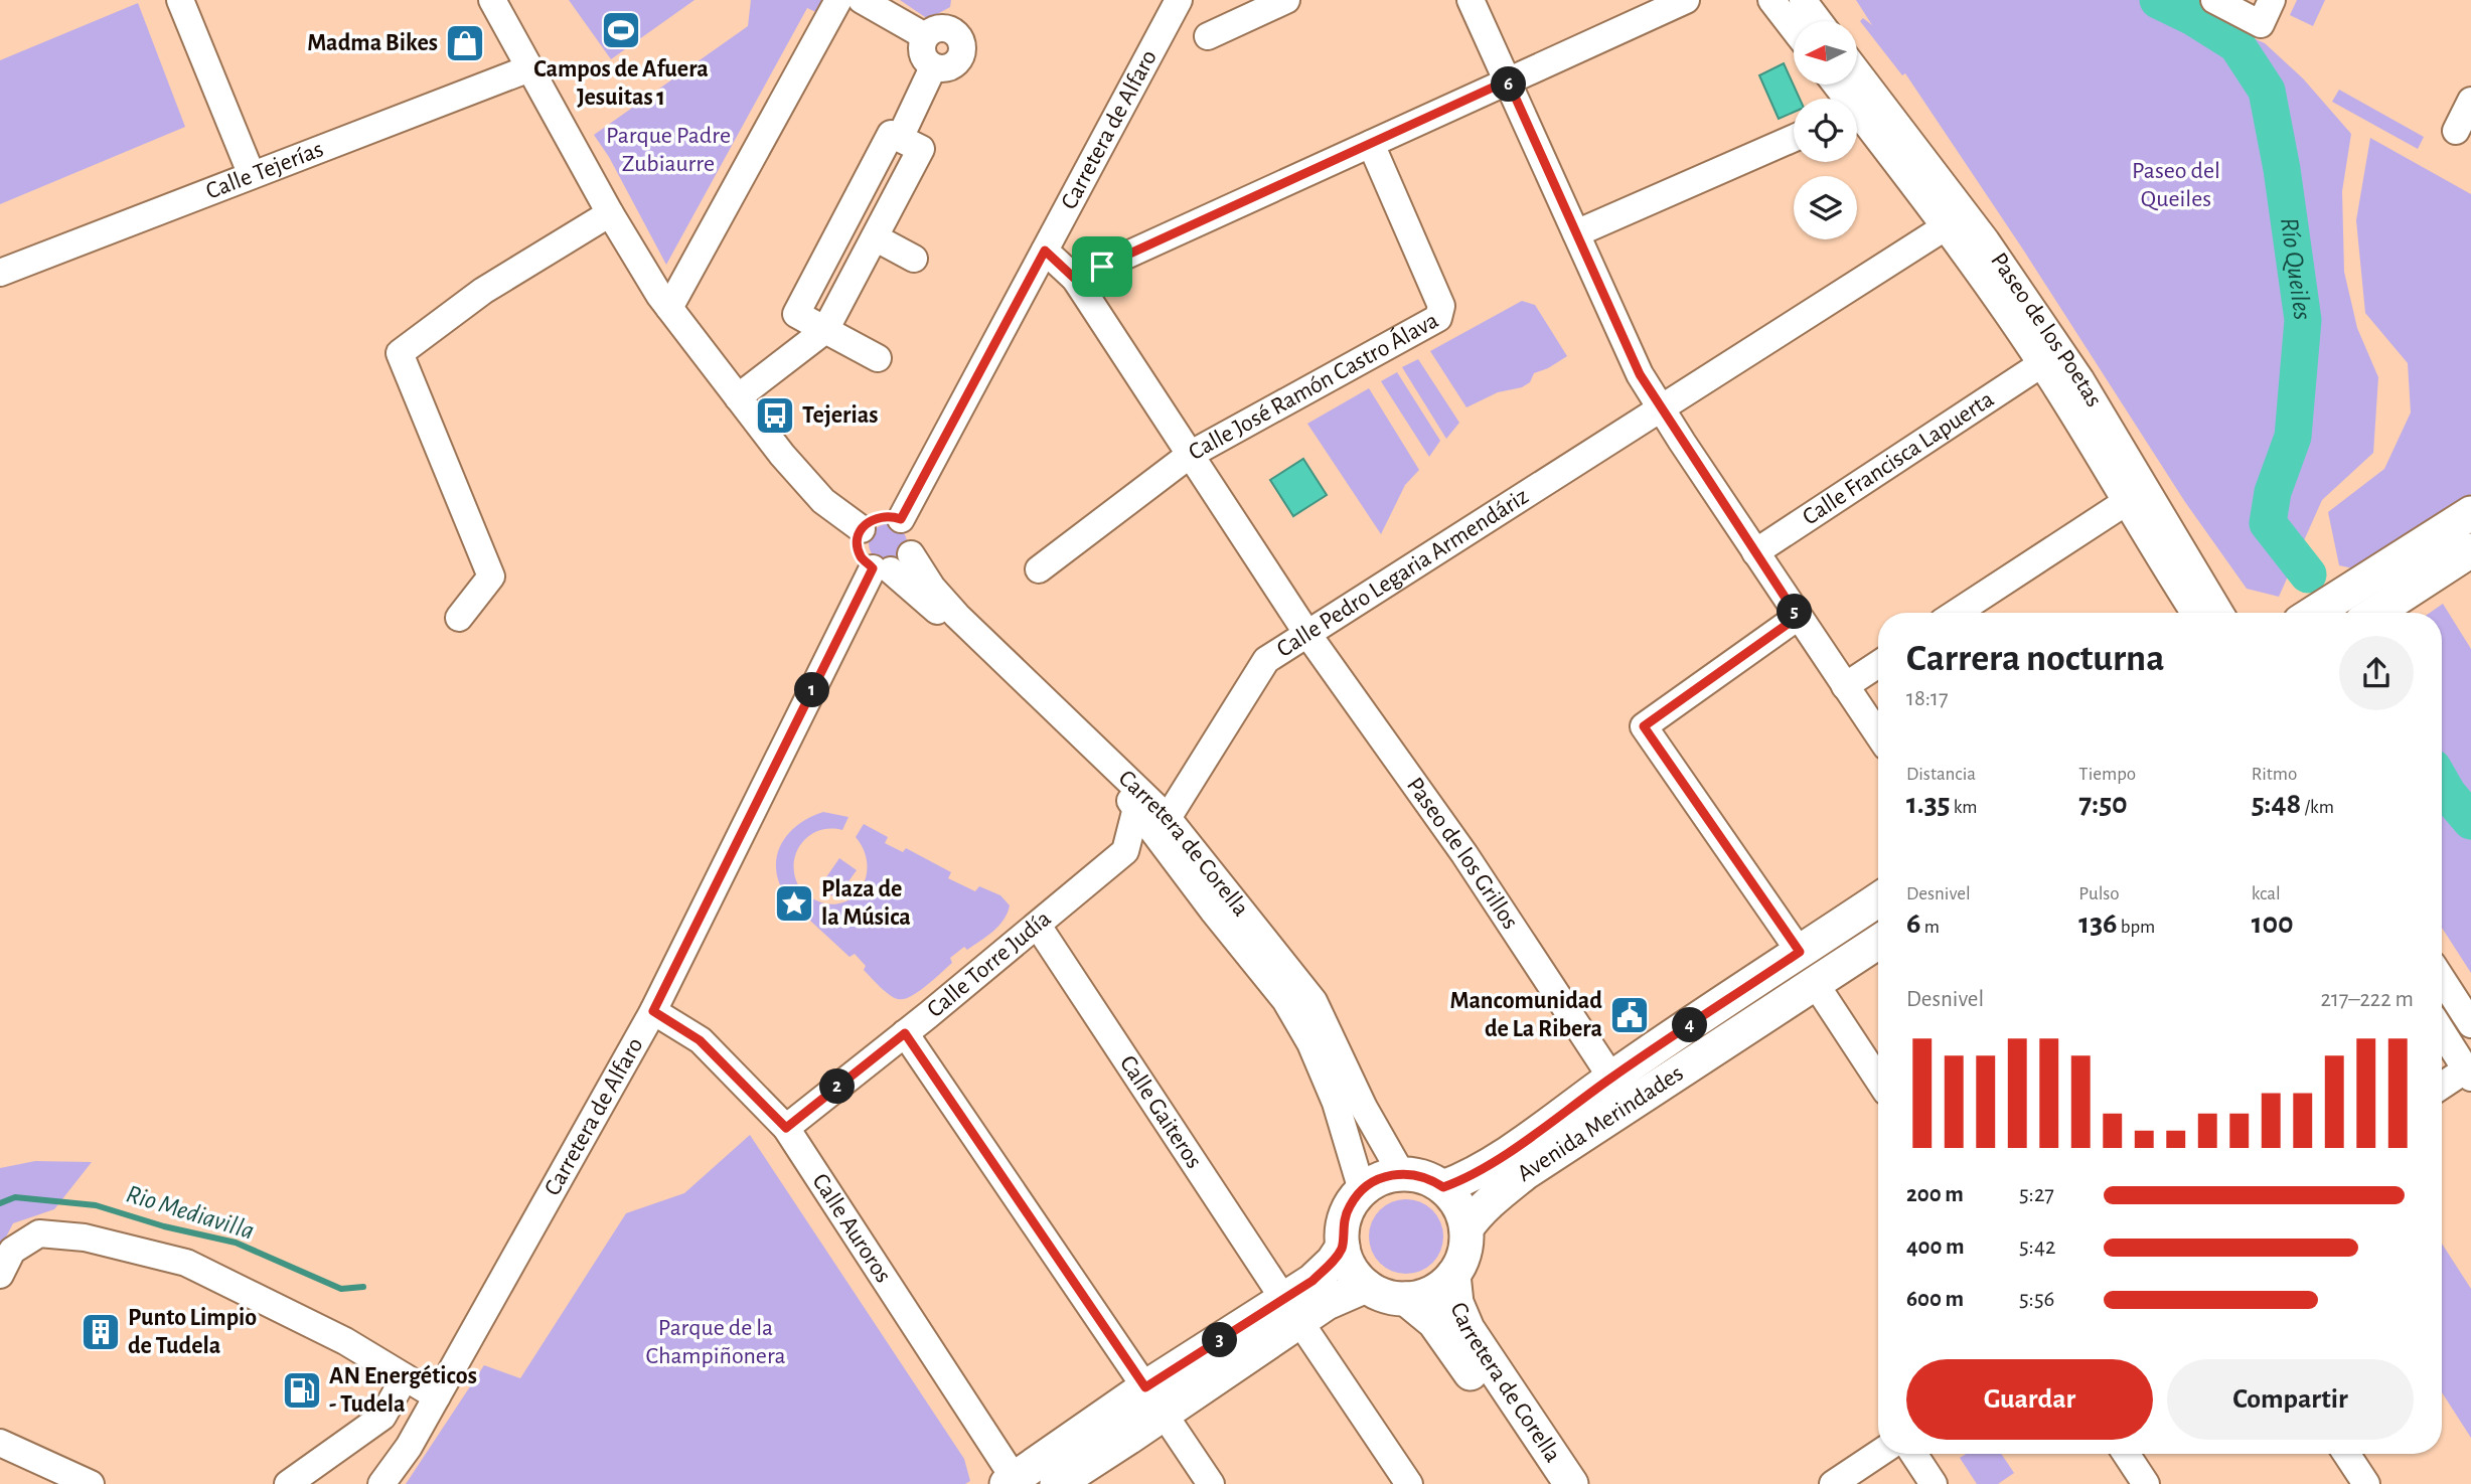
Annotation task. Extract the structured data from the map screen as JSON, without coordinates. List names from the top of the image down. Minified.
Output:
{"streets":{"main road":["Carretera de Corella","Avenida Merindades"],"street":["Carretera de Alfaro","Calle Tejerías","Paseo de los Poetas","Calle José Ramón Castro Álava","Calle Francisca Lapuerta","Calle Pedro Legaria Armendáriz","Paseo de los Grillos","Calle Torre Judía","Calle Gaiteros","Calle Auroros"]},"crossings":[["Carretera de Alfaro","Carretera de Corella"],["Carretera de Alfaro","Paseo de los Grillos"],["Carretera de Alfaro","Calle Auroros"],["Paseo de los Poetas","Calle Francisca Lapuerta"],["Paseo de los Poetas","Calle Pedro Legaria Armendáriz"],["Calle José Ramón Castro Álava","Paseo de los Grillos"],["Calle Pedro Legaria Armendáriz","Carretera de Corella"],["Calle Pedro Legaria Armendáriz","Paseo de los Grillos"],["Carretera de Corella","Avenida Merindades"],["Paseo de los Grillos","Avenida Merindades"],["Calle Torre Judía","Calle Gaiteros"],["Calle Torre Judía","Calle Auroros"]],"water":["Río Queiles","Rio Mediavilla"],"parks":["Parque Padre Zubiaurre","Paseo del Queiles","Parque de la Champiñonera"],"places":{"sports":["Campos de Afuera Jesuitas 1"],"shop":["Madma Bikes"],"bus stop":["Tejerias"],"place":["Plaza de la Música"],"public building":["Mancomunidad de La Ribera"],"building":["Punto Limpio de Tudela"],"fuel station":["AN Energéticos - Tudela"]},"north":"left","page":{"pins":["6","5","1","4","2","3"],"heading":["Carrera nocturna","18:17"],"stats":[["Distancia","1.35 km"],["Tiempo","7:50"],["Ritmo","5:48 /km"],["Desnivel","6 m"],["Pulso","136 bpm"],["kcal","100"]],"chart":["Desnivel","217–222 m"],"list":[{"name":"200 m","note":"5:27"},{"name":"400 m","note":"5:42"},{"name":"600 m","note":"5:56"}],"buttons":["Guardar","Compartir"]}}
